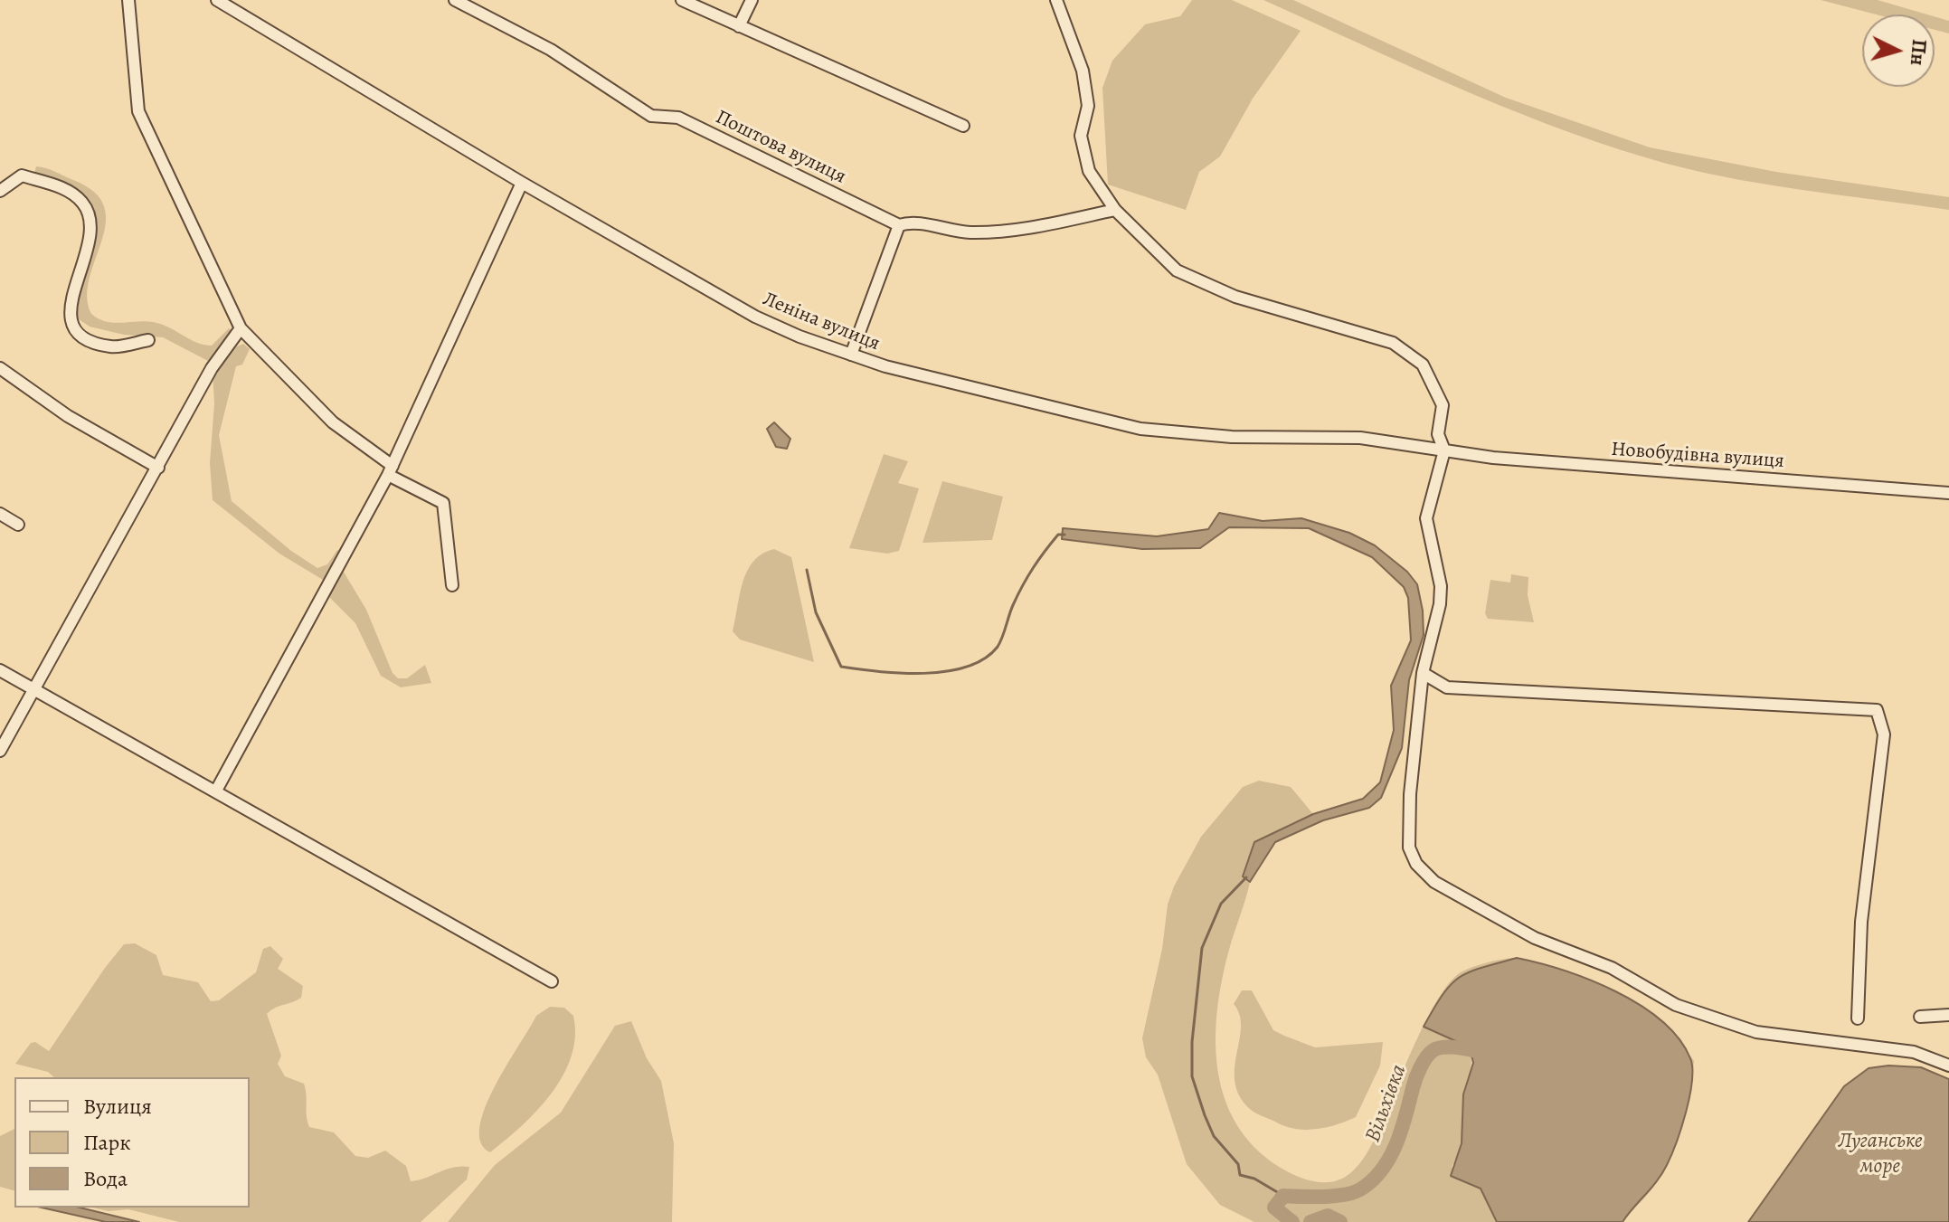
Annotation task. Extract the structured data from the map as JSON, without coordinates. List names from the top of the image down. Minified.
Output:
{"streets":{"street":["Поштова вулиця","Леніна вулиця","Новобудівна вулиця"]},"crossings":[["Леніна вулиця","Новобудівна вулиця"]],"water":["Вільхівка","Луганське море"],"legend":["Вулиця","Парк","Вода"],"north":"right"}
